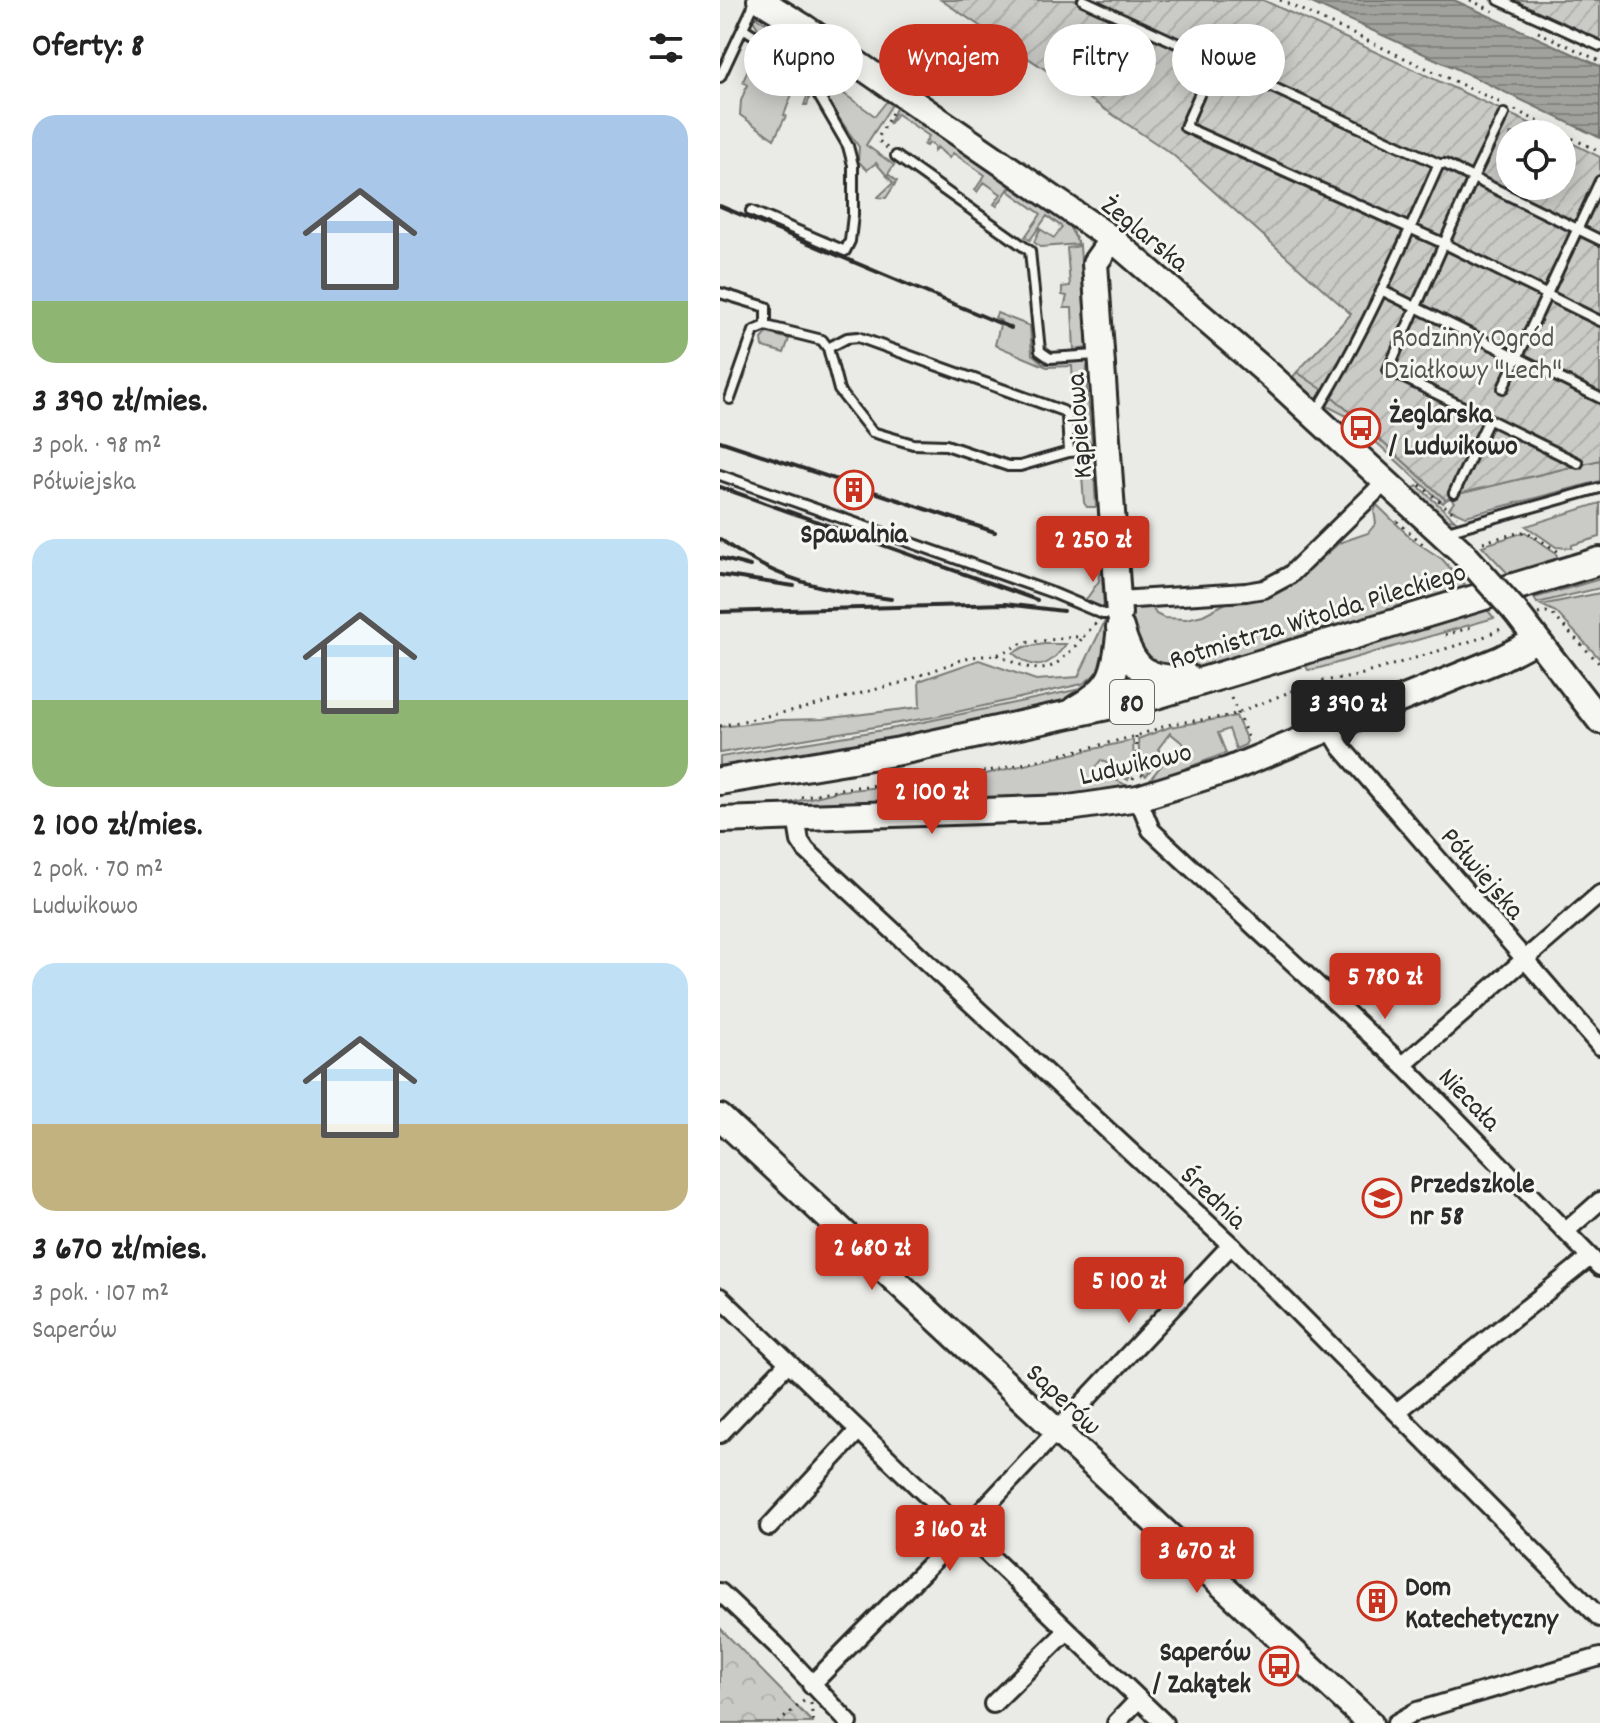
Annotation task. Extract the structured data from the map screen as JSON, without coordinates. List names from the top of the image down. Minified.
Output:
{"streets":{"main road":["Rotmistrza Witolda Pileckiego","80"],"street":["Żeglarska","Kąpielowa","Ludwikowo","Półwiejska","Niecała","Średnia","Saperów"]},"crossings":[["Żeglarska","Kąpielowa"],["Żeglarska","Ludwikowo"],["Ludwikowo","Półwiejska"],["Ludwikowo","Niecała"],["Ludwikowo","Średnia"]],"parks":["Rodzinny Ogród Działkowy \"Lech\""],"places":{"bus stop":["Żeglarska / Ludwikowo","Saperów / Zakątek"],"building":["Spawalnia","Dom Katechetyczny"],"school or university":["Przedszkole nr 58"]},"page":{"heading":"Oferty: 8","chip":["Kupno","Wynajem","Filtry","Nowe"],"list":[{"name":"3 390 zł/mies.","note":"3 pok. · 98 m² · Półwiejska"},{"name":"2 100 zł/mies.","note":"2 pok. · 70 m² · Ludwikowo"},{"name":"3 670 zł/mies.","note":"3 pok. · 107 m² · Saperów"}],"price":["2 250 zł","3 390 zł","2 100 zł","5 780 zł","2 680 zł","5 100 zł","3 160 zł","3 670 zł"]}}
